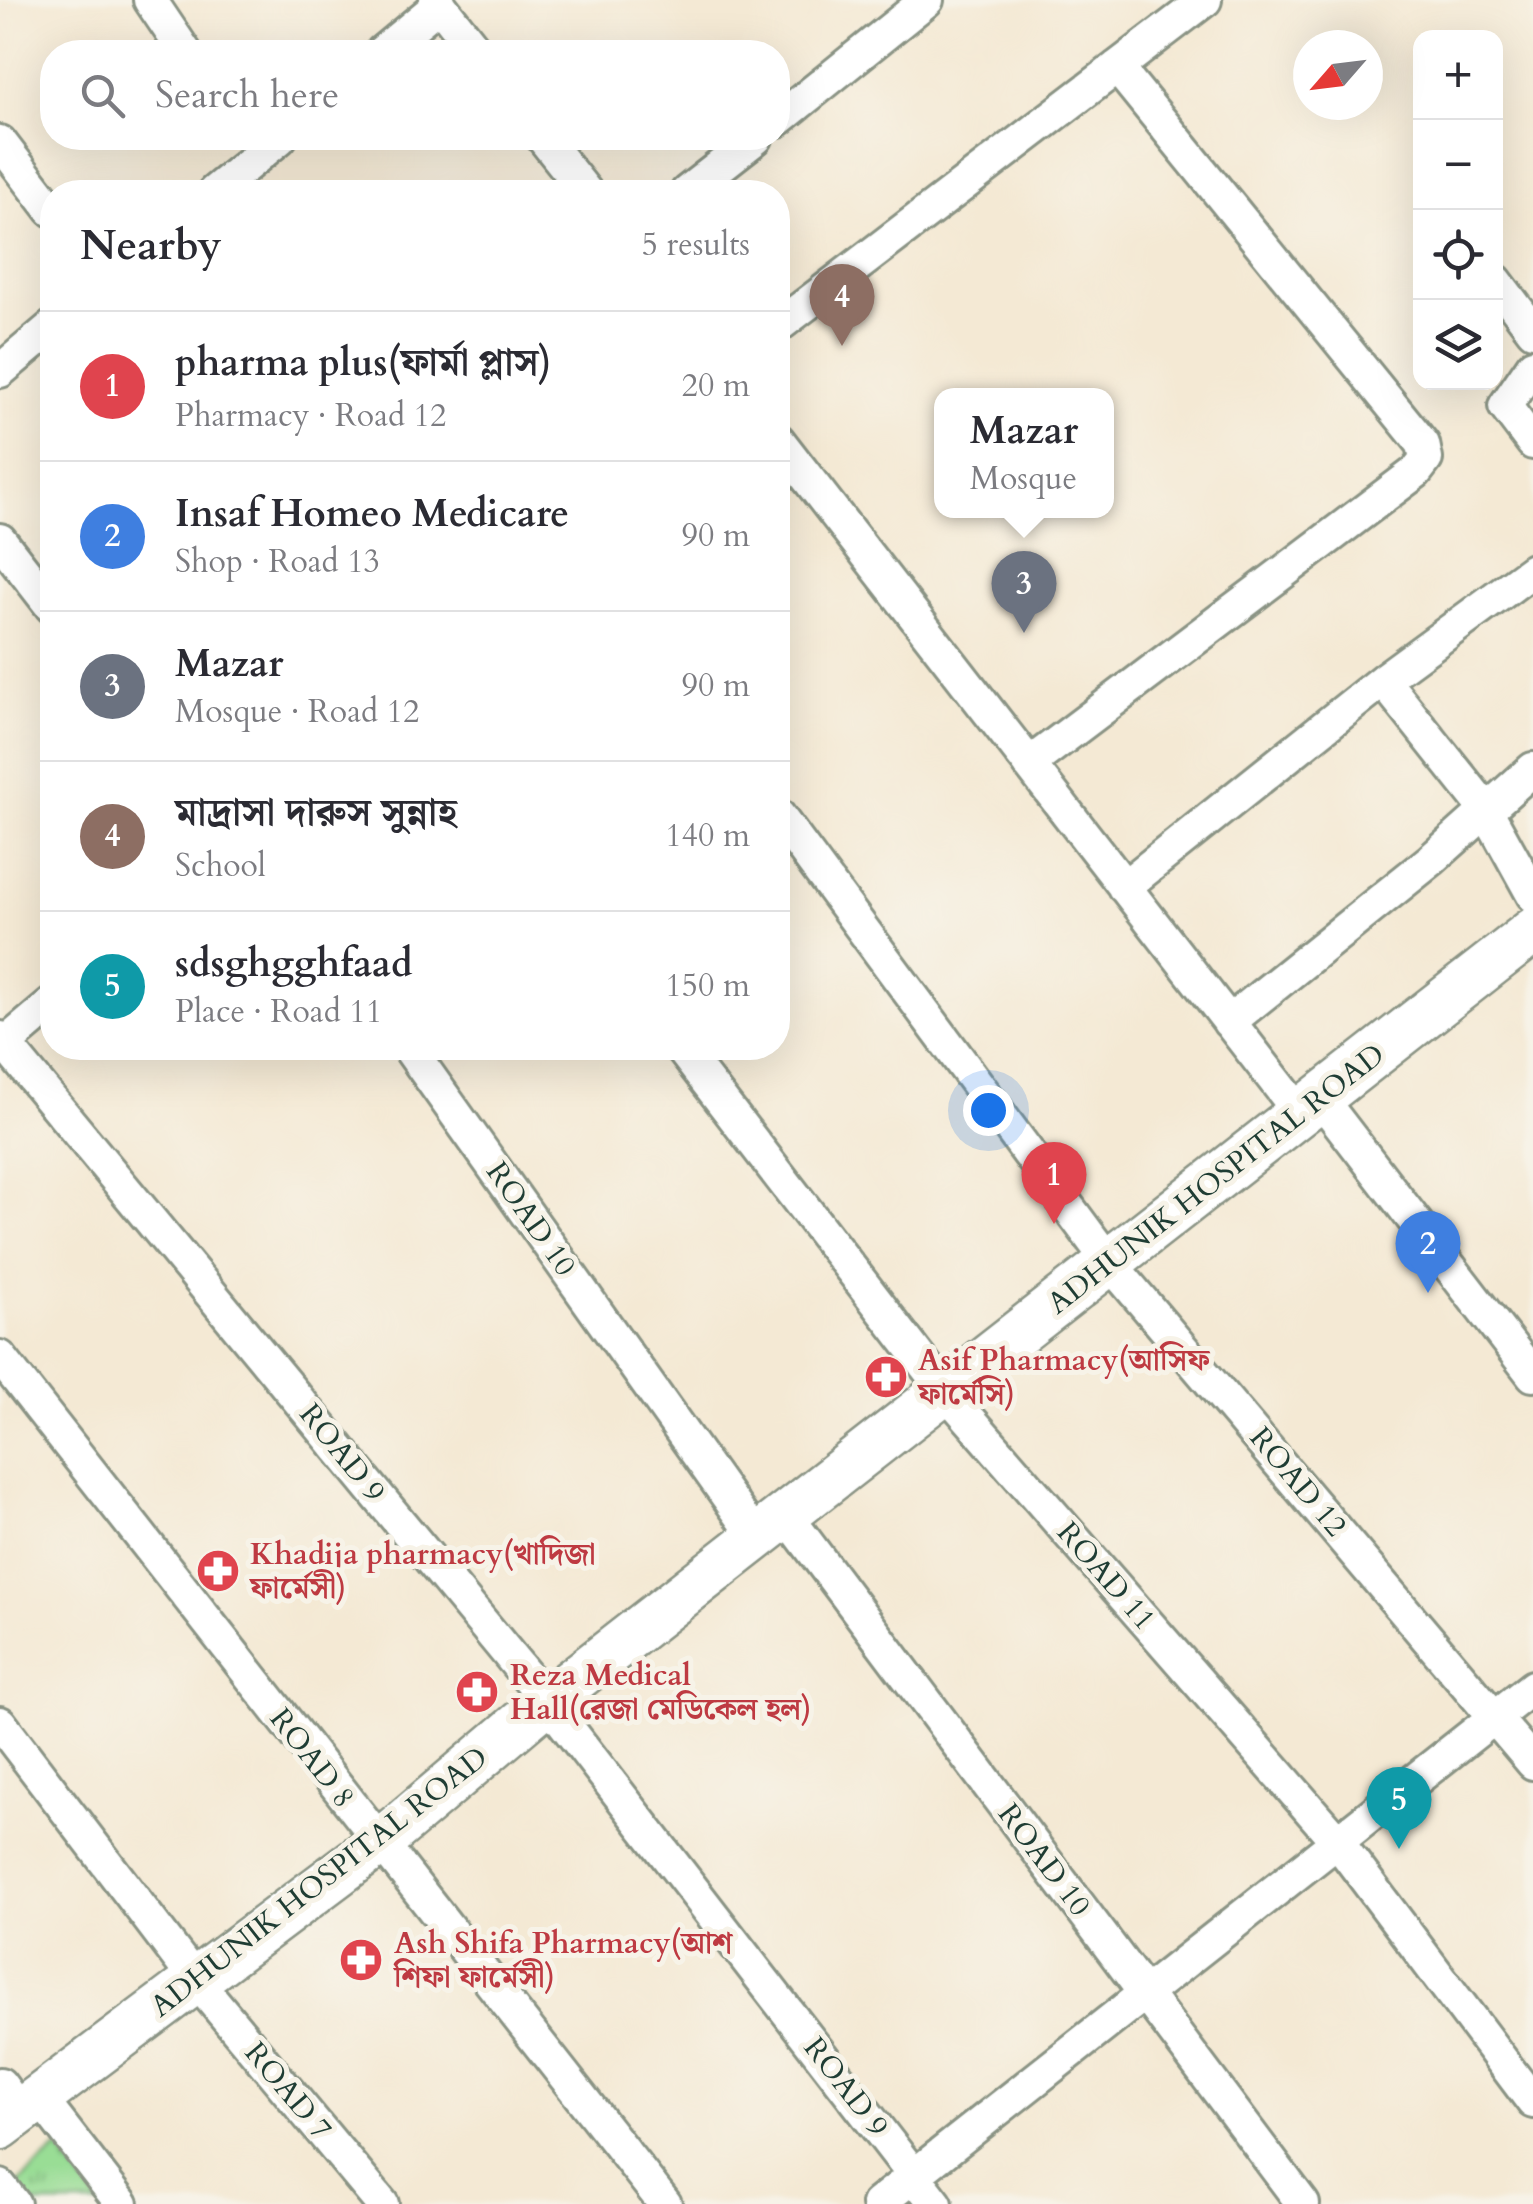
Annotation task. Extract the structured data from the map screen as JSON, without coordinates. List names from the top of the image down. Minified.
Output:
{"streets":{"street":["ADHUNIK HOSPITAL ROAD","ROAD 10","ROAD 9","ROAD 12","ROAD 11","ROAD 8","ROAD 7"]},"crossings":[["ADHUNIK HOSPITAL ROAD","ROAD 10"],["ADHUNIK HOSPITAL ROAD","ROAD 9"],["ADHUNIK HOSPITAL ROAD","ROAD 12"],["ADHUNIK HOSPITAL ROAD","ROAD 11"],["ADHUNIK HOSPITAL ROAD","ROAD 8"],["ADHUNIK HOSPITAL ROAD","ROAD 7"]],"places":{"pharmacy":["Asif Pharmacy(আসিফ ফার্মেসি)","Khadija pharmacy(খাদিজা ফার্মেসী)","Reza Medical Hall(রেজা মেডিকেল হল)","Ash Shifa Pharmacy(আশ শিফা ফার্মেসী)"]},"north":"bottom left","page":{"map_buttons":["+","−"],"search":"Search here","heading":["Nearby","5 results"],"pins":["4","3","1","2","5"],"list":[{"mark":"1","name":"pharma plus(ফার্মা প্লাস)","note":"Pharmacy · Road 12","value":"20 m"},{"mark":"2","name":"Insaf Homeo Medicare","note":"Shop · Road 13","value":"90 m"},{"mark":"3","name":"Mazar","note":"Mosque · Road 12","value":"90 m"},{"mark":"4","name":"মাদ্রাসা দারুস সুন্নাহ","note":"School","value":"140 m"},{"mark":"5","name":"sdsghgghfaad","note":"Place · Road 11","value":"150 m"}],"popup":["Mazar","Mosque"]}}
